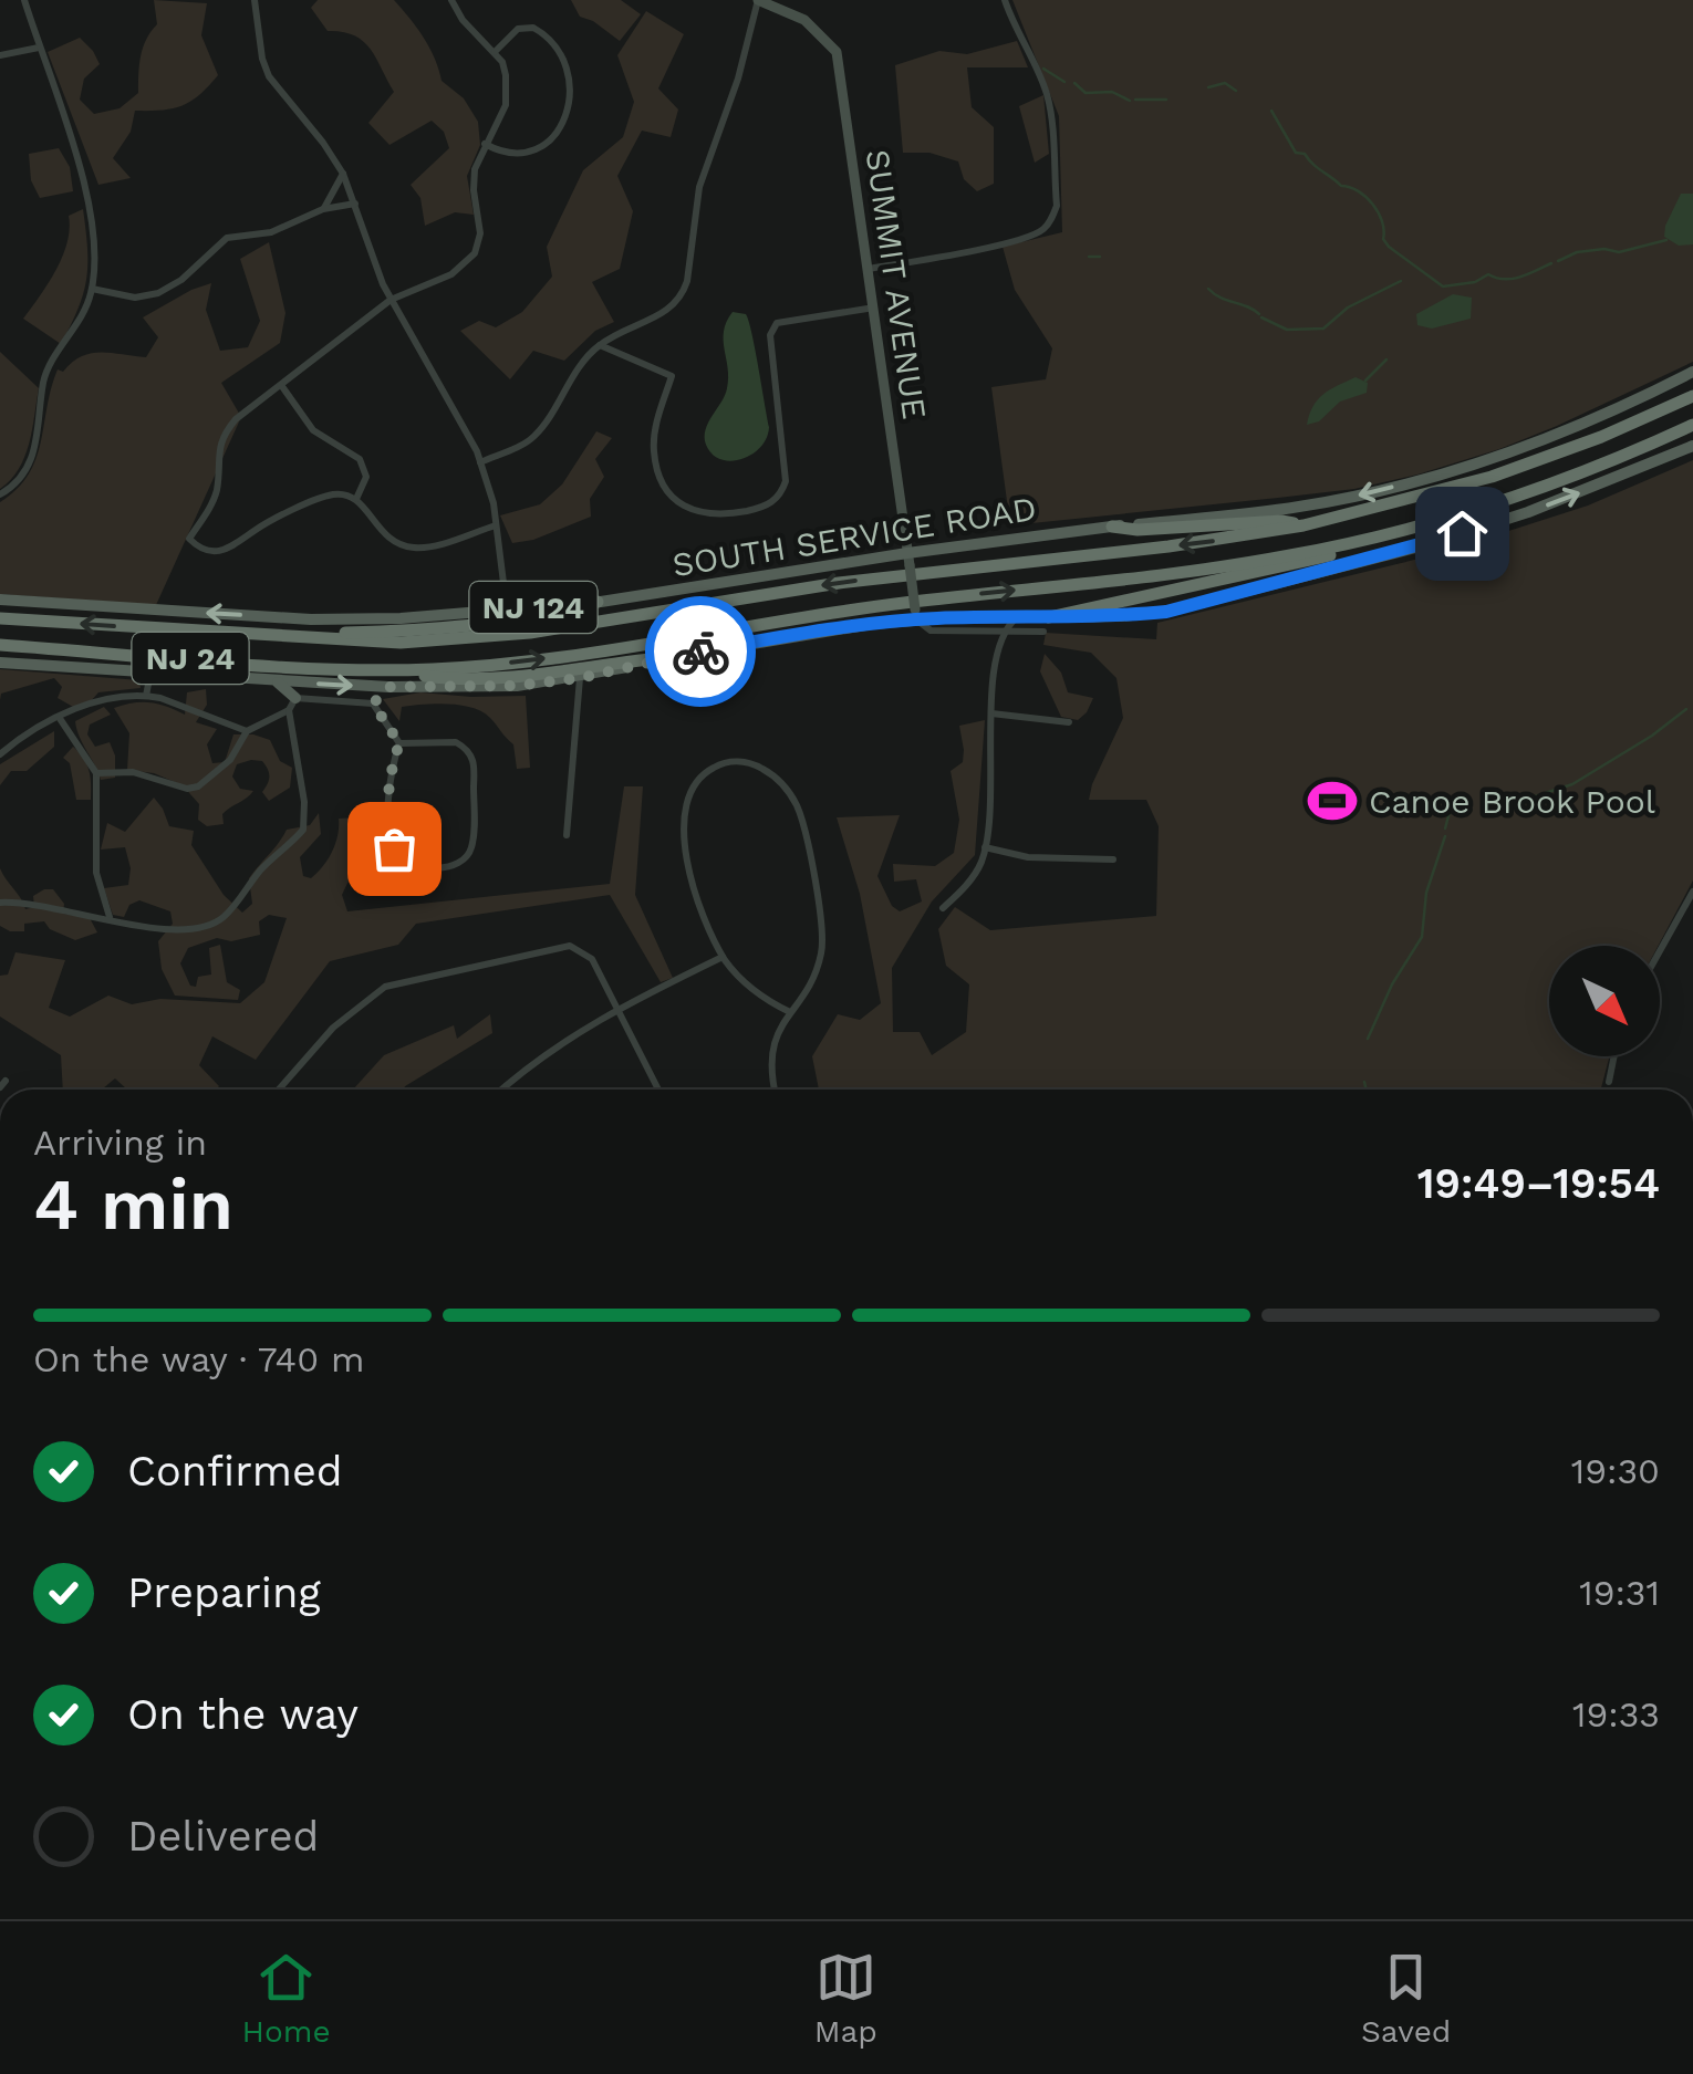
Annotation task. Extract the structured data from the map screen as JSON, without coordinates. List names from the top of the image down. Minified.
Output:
{"streets":{"highway":["NJ 24"],"main road":["SOUTH SERVICE ROAD","NJ 124"],"street":["SUMMIT AVENUE"]},"crossings":[["SUMMIT AVENUE","SOUTH SERVICE ROAD"],["SUMMIT AVENUE","NJ 124"]],"places":{"sports":["Canoe Brook Pool"]},"north":"bottom right","page":{"heading":["4 min","Arriving in","19:49–19:54"],"bar":"On the way · 740 m","list":[["Confirmed","19:30"],["Preparing","19:31"],["On the way","19:33"],"Delivered"],"tabs":["Home","Map","Saved"]}}
